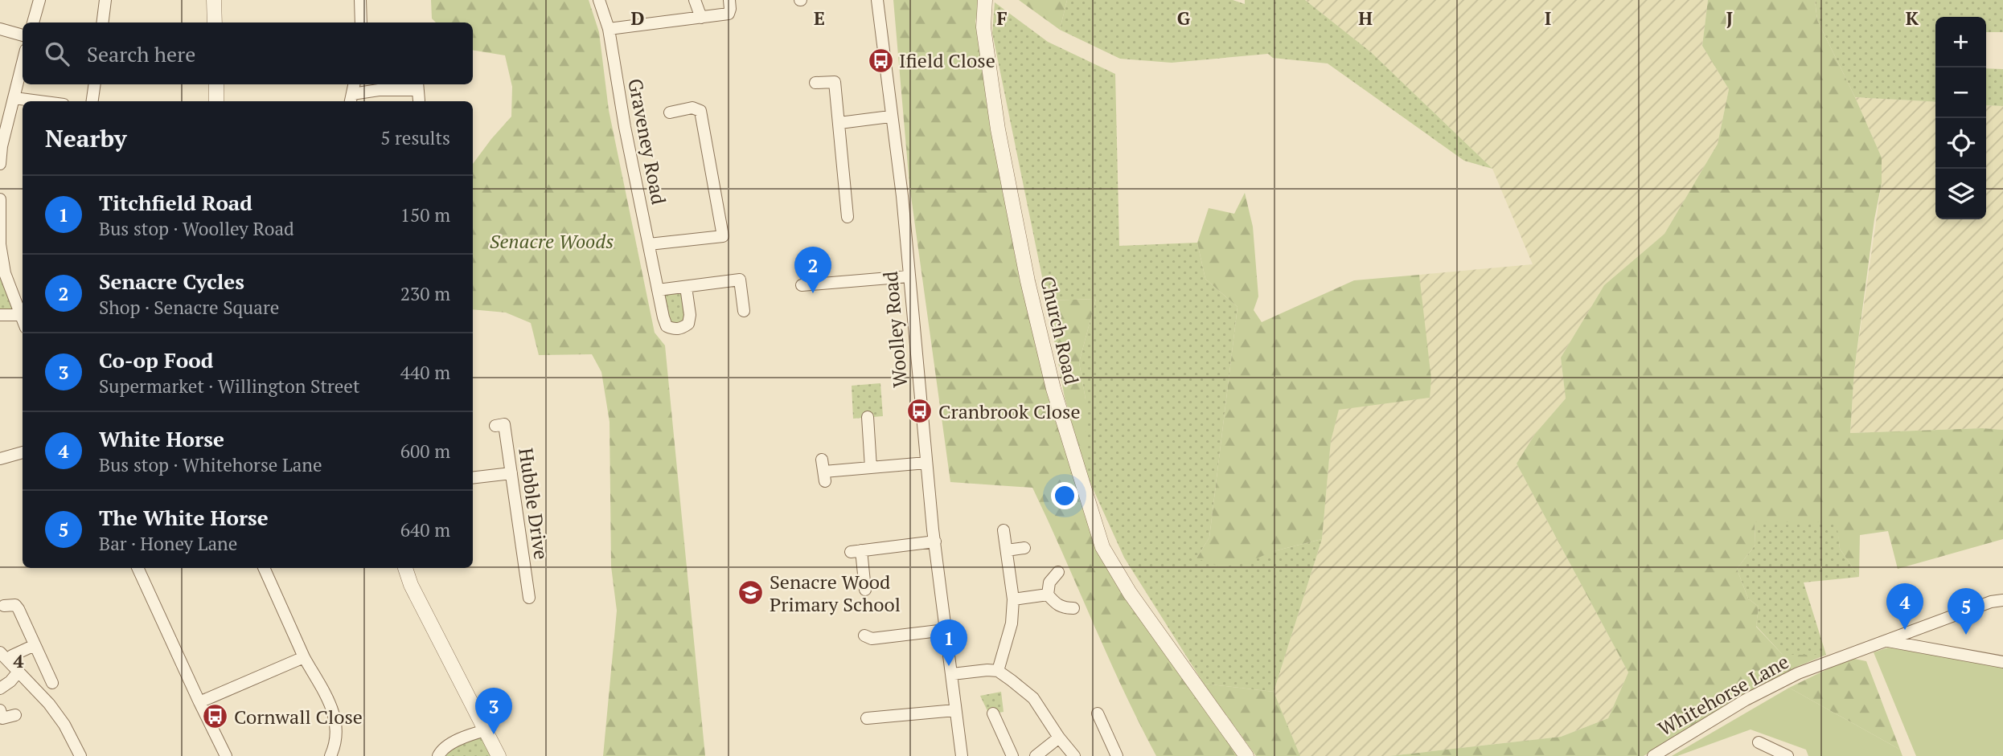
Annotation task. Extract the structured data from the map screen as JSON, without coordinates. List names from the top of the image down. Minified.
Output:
{"streets":{"street":["Graveney Road","Woolley Road","Church Road","Hubble Drive","Whitehorse Lane"]},"parks":["Senacre Woods"],"places":{"bus stop":["Ifield Close","Cranbrook Close","Cornwall Close"],"school or university":["Senacre Wood Primary School"]},"page":{"map_buttons":["+","−"],"search":"Search here","heading":["Nearby","5 results"],"list":[{"mark":"1","name":"Titchfield Road","note":"Bus stop · Woolley Road","value":"150 m"},{"mark":"2","name":"Senacre Cycles","note":"Shop · Senacre Square","value":"230 m"},{"mark":"3","name":"Co-op Food","note":"Supermarket · Willington Street","value":"440 m"},{"mark":"4","name":"White Horse","note":"Bus stop · Whitehorse Lane","value":"600 m"},{"mark":"5","name":"The White Horse","note":"Bar · Honey Lane","value":"640 m"}],"pins":["2","4","5","1","3"]},"grid":{"columns":["D","E","F","G","H","I","J","K"],"rows":["4"]}}
